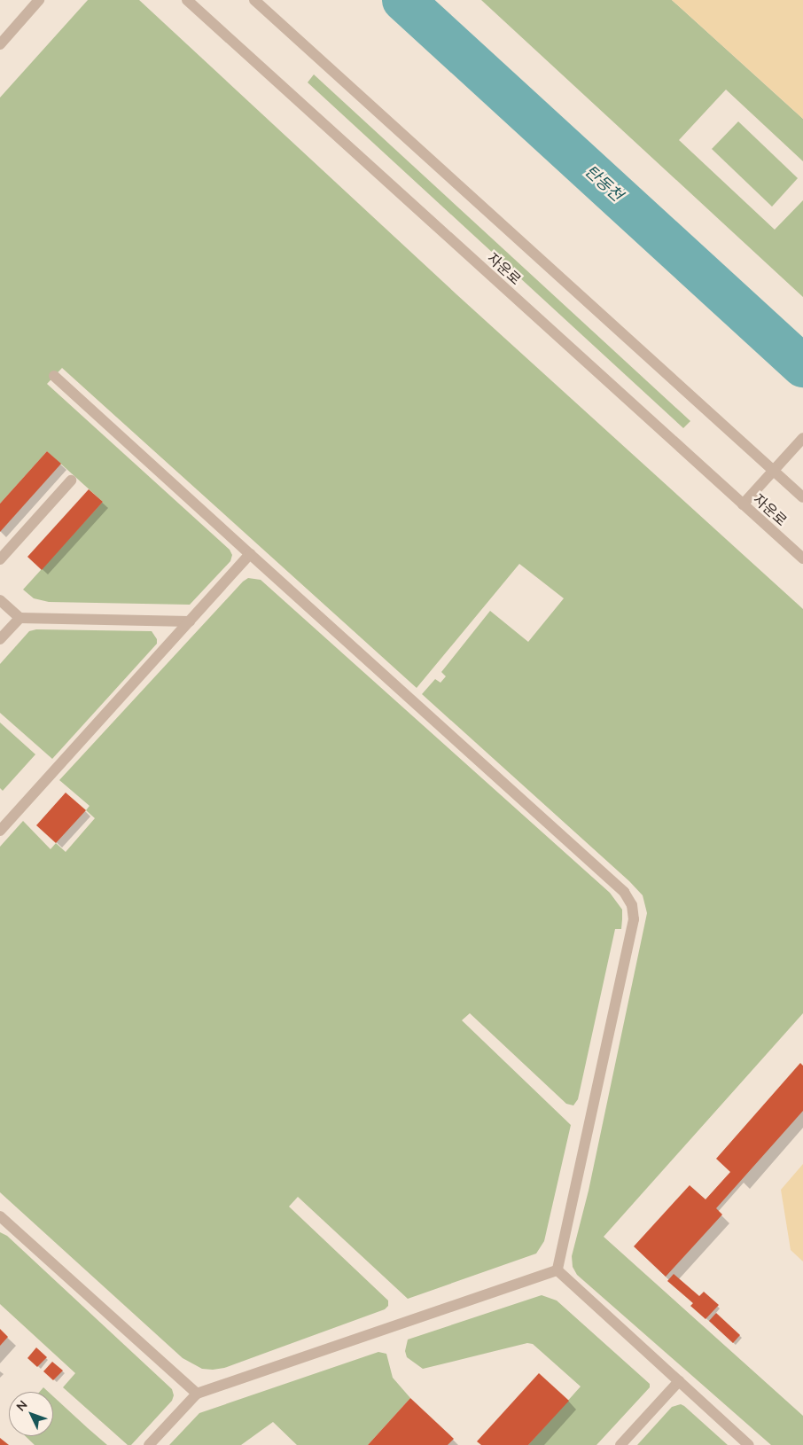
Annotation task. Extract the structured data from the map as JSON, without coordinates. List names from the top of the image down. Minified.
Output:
{"streets":{"street":["자운로"]},"water":["탄동천"],"north":"top left"}
